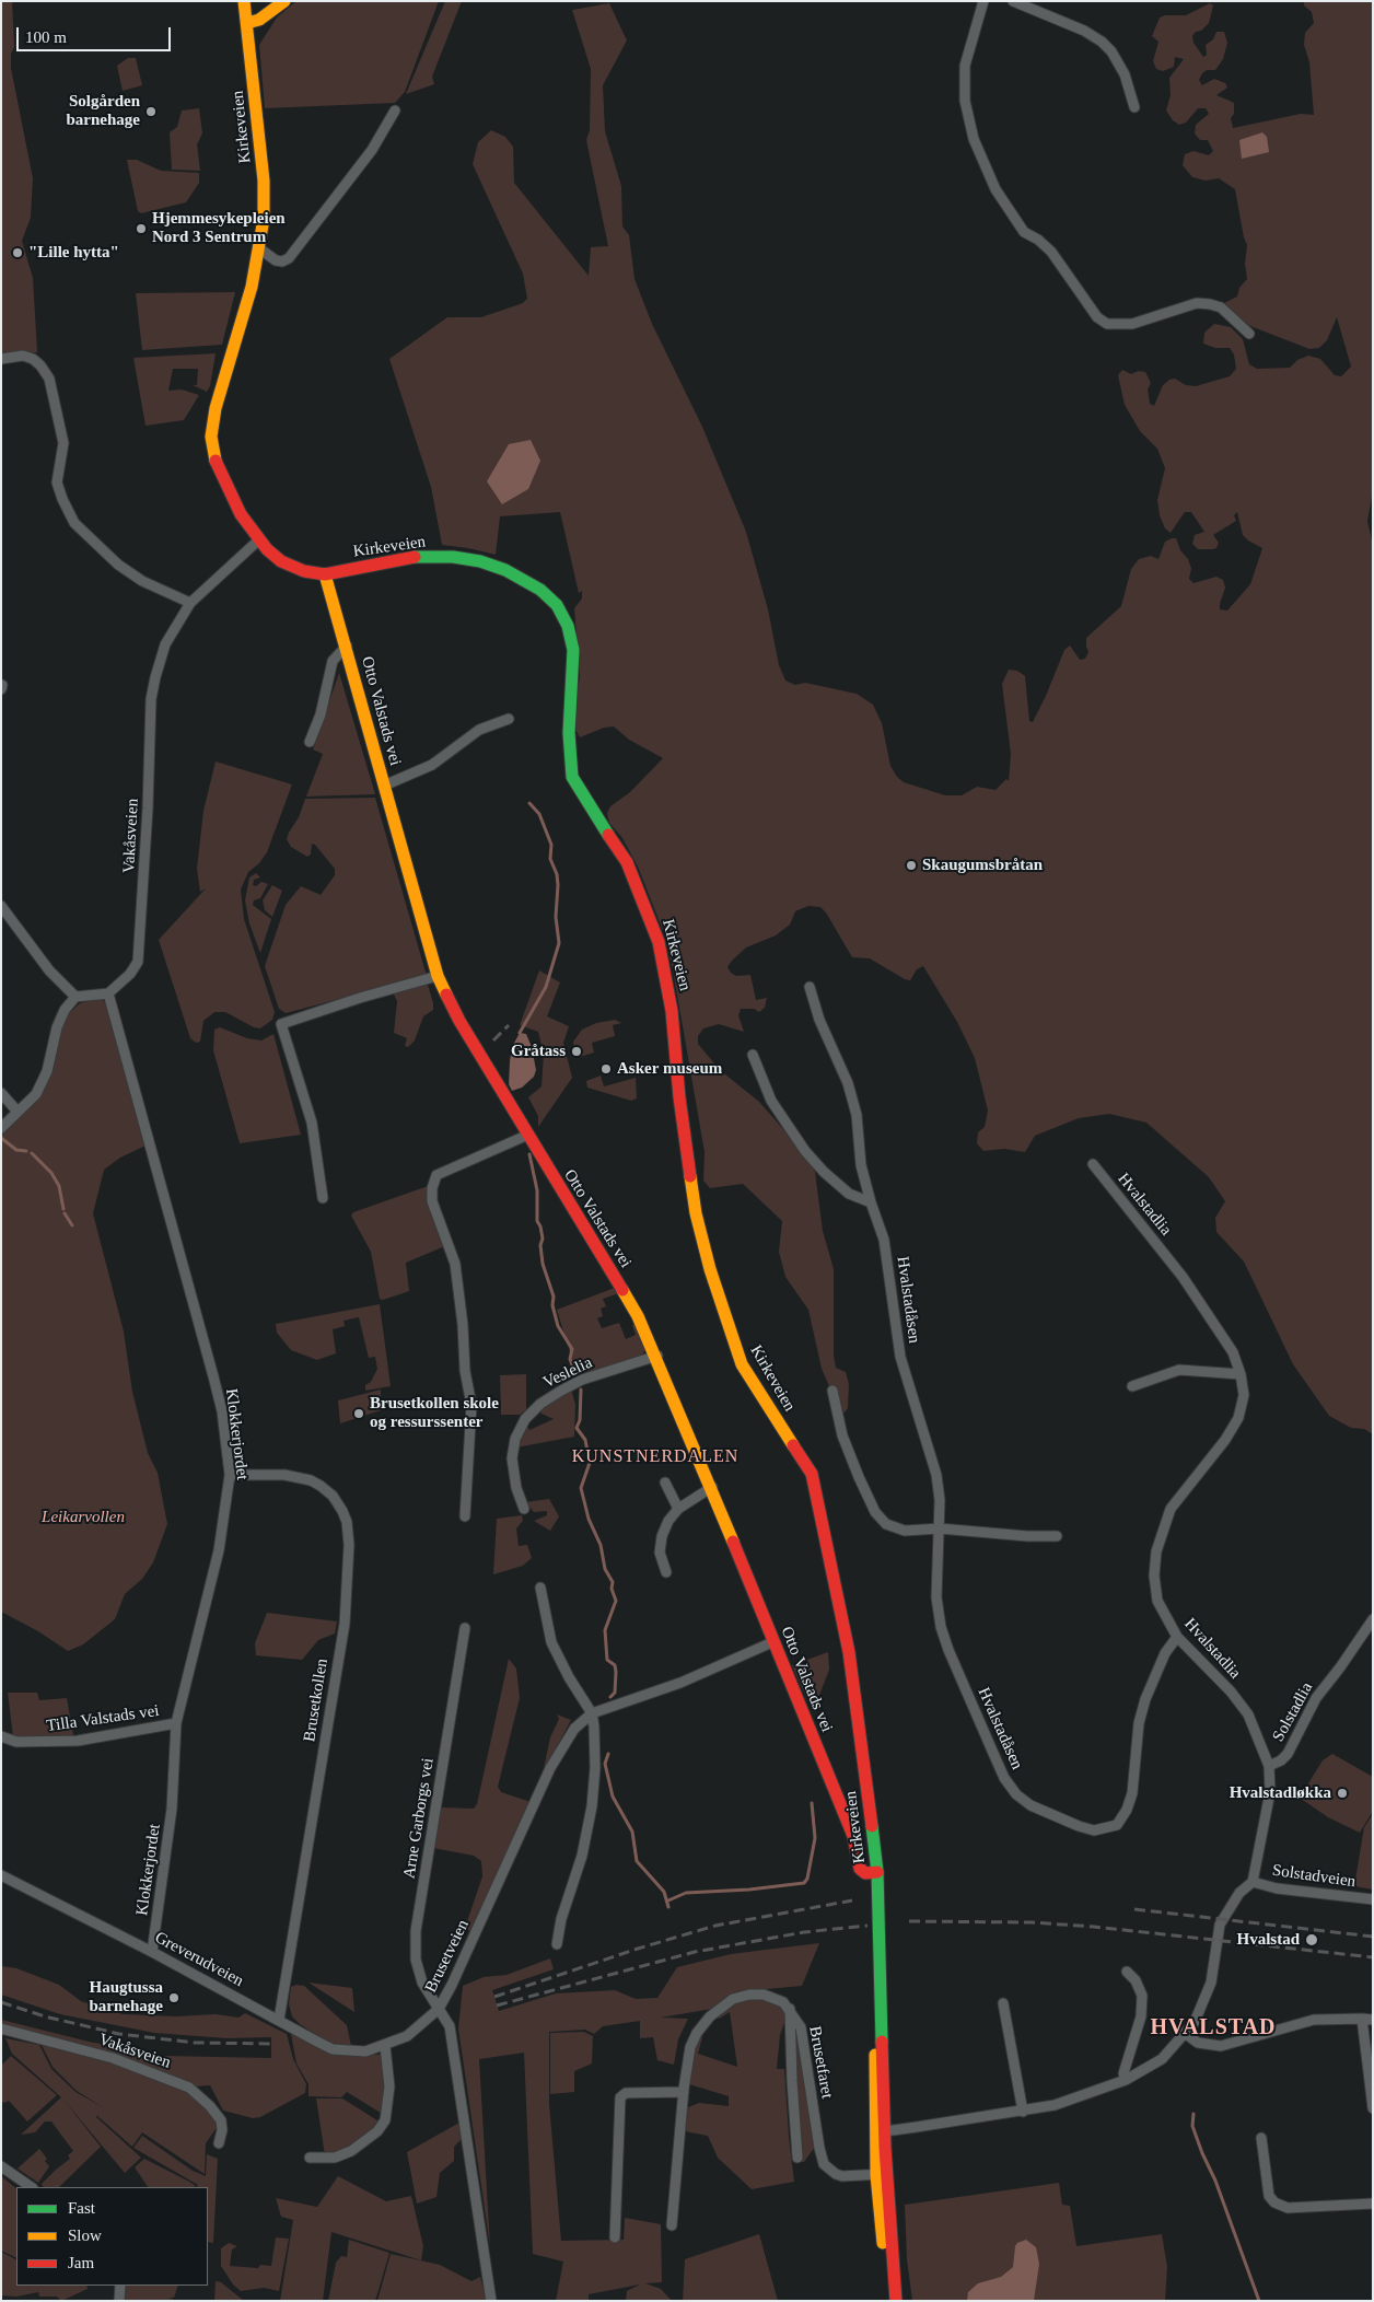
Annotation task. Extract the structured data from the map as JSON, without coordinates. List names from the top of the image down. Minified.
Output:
{"streets":{"main road":["Kirkeveien","Otto Valstads vei"],"street":["Vakåsveien","Hvalstadlia","Hvalstadåsen","Veslelia","Klokkerjordet","Brusetkollen","Solstadlia","Tilla Valstads vei","Arne Garborgs vei","Solstadveien","Brusetveien","Greverudveien","Brusetfaret"]},"crossings":[["Kirkeveien","Otto Valstads vei"],["Kirkeveien","Vakåsveien"],["Kirkeveien","Brusetfaret"],["Otto Valstads vei","Veslelia"],["Otto Valstads vei","Brusetveien"],["Vakåsveien","Klokkerjordet"],["Hvalstadlia","Hvalstadåsen"],["Hvalstadlia","Solstadlia"],["Klokkerjordet","Brusetkollen"],["Klokkerjordet","Tilla Valstads vei"],["Klokkerjordet","Greverudveien"],["Brusetkollen","Greverudveien"],["Arne Garborgs vei","Brusetveien"],["Arne Garborgs vei","Greverudveien"],["Brusetveien","Greverudveien"]],"districts":["KUNSTNERDALEN","HVALSTAD"],"parks":["Leikarvollen"],"places":["Solgården barnehage","Hjemmesykepleien Nord 3 Sentrum","\"Lille hytta\"","Skaugumsbråtan","Gråtass","Asker museum","Brusetkollen skole og ressurssenter","Hvalstadløkka","Hvalstad","Haugtussa barnehage"],"legend":["Fast","Slow","Jam"],"scale_bar":"100 m"}
